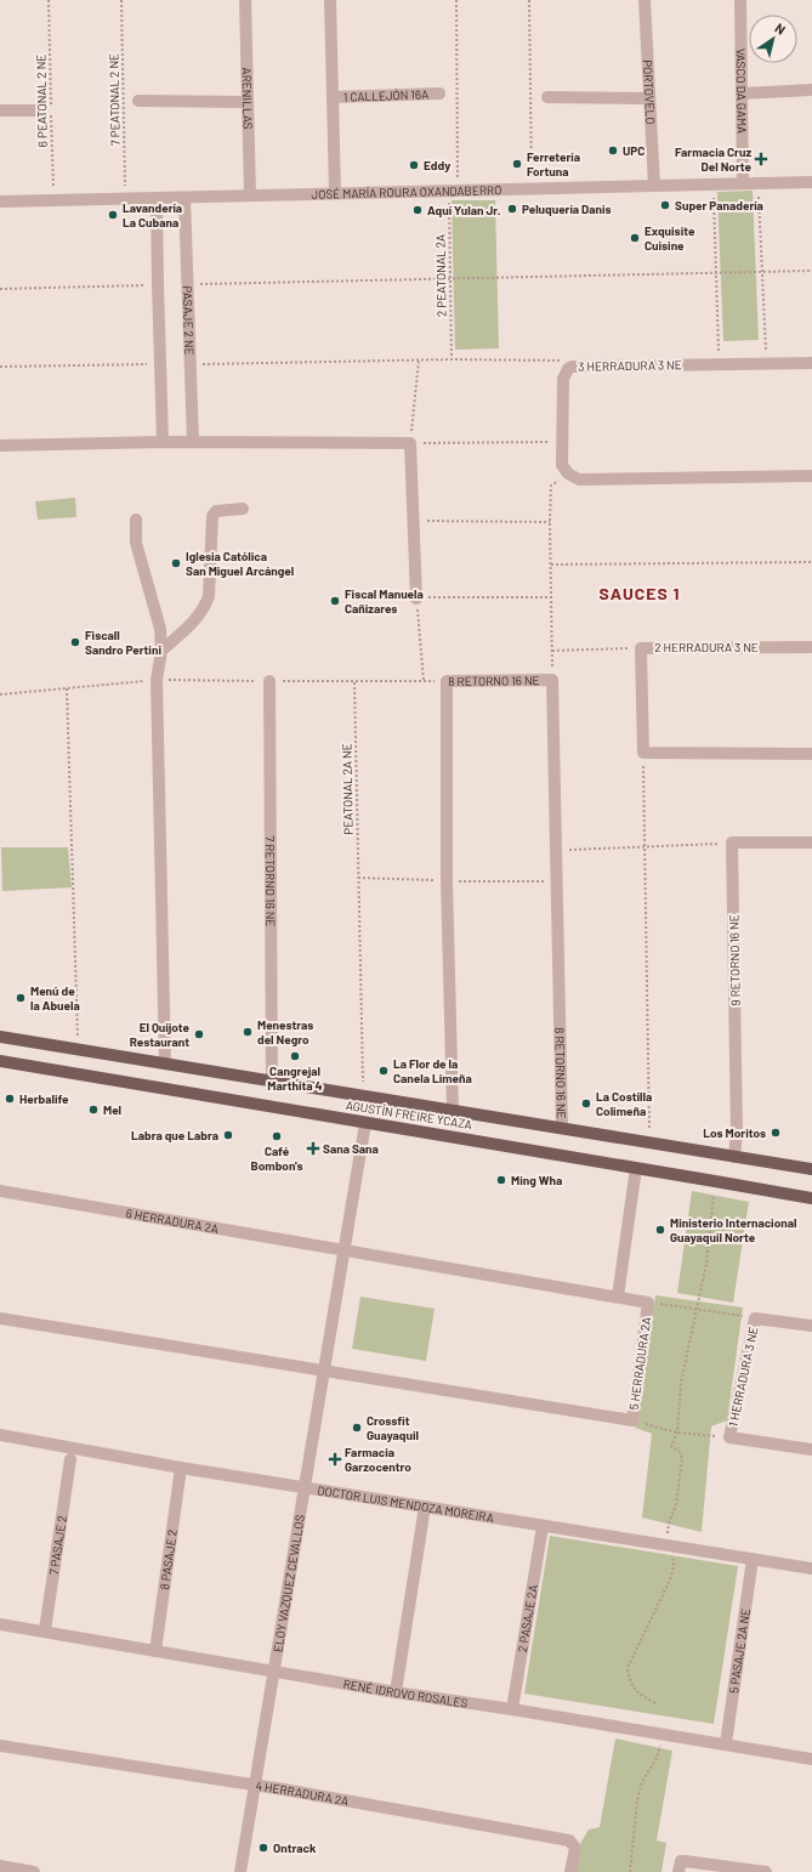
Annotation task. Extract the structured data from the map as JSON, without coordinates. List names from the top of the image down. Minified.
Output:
{"streets":{"main road":["AGUSTÍN FREIRE YCAZA"],"street":["VASCO DA GAMA","PORTOVELO","1 CALLEJÓN 16A","ARENILLAS","JOSÉ MARÍA ROURA OXANDABERRO","PASAJE 2 NE","3 HERRADURA 3 NE","2 HERRADURA 3 NE","8 RETORNO 16 NE","7 RETORNO 16 NE","9 RETORNO 16 NE","6 HERRADURA 2A","5 HERRADURA 2A","1 HERRADURA 3 NE","DOCTOR LUIS MENDOZA MOREIRA","7 PASAJE 2","8 PASAJE 2","ELOY VAZQUEZ CEVALLOS","2 PASAJE 2A","5 PASAJE 2A NE","RENÉ IDROVO ROSALES","4 HERRADURA 2A"],"path":["7 PEATONAL 2 NE","6 PEATONAL 2 NE","2 PEATONAL 2A","PEATONAL 2A NE"]},"crossings":[["VASCO DA GAMA","JOSÉ MARÍA ROURA OXANDABERRO"],["PORTOVELO","JOSÉ MARÍA ROURA OXANDABERRO"],["ARENILLAS","JOSÉ MARÍA ROURA OXANDABERRO"],["7 PEATONAL 2 NE","JOSÉ MARÍA ROURA OXANDABERRO"],["6 PEATONAL 2 NE","JOSÉ MARÍA ROURA OXANDABERRO"],["JOSÉ MARÍA ROURA OXANDABERRO","2 PEATONAL 2A"],["JOSÉ MARÍA ROURA OXANDABERRO","PASAJE 2 NE"],["8 RETORNO 16 NE","AGUSTÍN FREIRE YCAZA"],["PEATONAL 2A NE","AGUSTÍN FREIRE YCAZA"],["7 RETORNO 16 NE","AGUSTÍN FREIRE YCAZA"],["9 RETORNO 16 NE","AGUSTÍN FREIRE YCAZA"],["AGUSTÍN FREIRE YCAZA","ELOY VAZQUEZ CEVALLOS"],["6 HERRADURA 2A","5 HERRADURA 2A"],["6 HERRADURA 2A","ELOY VAZQUEZ CEVALLOS"],["5 HERRADURA 2A","ELOY VAZQUEZ CEVALLOS"],["DOCTOR LUIS MENDOZA MOREIRA","8 PASAJE 2"],["DOCTOR LUIS MENDOZA MOREIRA","ELOY VAZQUEZ CEVALLOS"],["DOCTOR LUIS MENDOZA MOREIRA","2 PASAJE 2A"],["DOCTOR LUIS MENDOZA MOREIRA","5 PASAJE 2A NE"],["7 PASAJE 2","RENÉ IDROVO ROSALES"],["8 PASAJE 2","RENÉ IDROVO ROSALES"],["ELOY VAZQUEZ CEVALLOS","RENÉ IDROVO ROSALES"],["ELOY VAZQUEZ CEVALLOS","4 HERRADURA 2A"],["2 PASAJE 2A","RENÉ IDROVO ROSALES"],["5 PASAJE 2A NE","RENÉ IDROVO ROSALES"]],"districts":["SAUCES 1"],"places":{"other":["UPC","Ferretería Fortuna","Eddy","Super Panadería","Peluquería Danis","Aquí Yulan Jr.","Lavandería La Cubana","Exquisite Cuisine","Iglesia Católica San Miguel Arcángel","Fiscal Manuela Cañizares","Fiscall Sandro Pertini","Menú de la Abuela","Menestras del Negro","El Quijote Restaurant","Cangrejal Marthita 4","La Flor de la Canela Limeña","Herbalife","La Costilla Colimeña","Mel","Los Moritos","Labra que Labra","Café Bombon's","Ming Wha","Ministerio Internacional Guayaquil Norte","Crossfit Guayaquil","Ontrack"],"health":["Farmacia Cruz Del Norte","Sana Sana","Farmacia Garzocentro"]},"north":"top right"}
